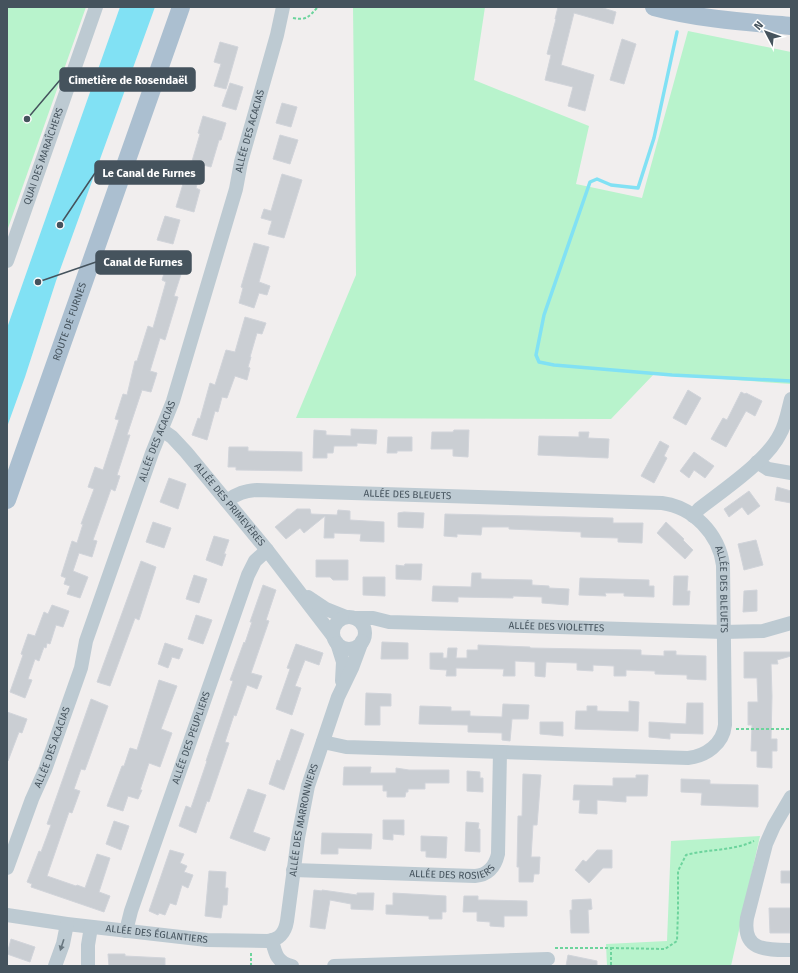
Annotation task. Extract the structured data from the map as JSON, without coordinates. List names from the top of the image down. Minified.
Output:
{"streets":{"main road":["ROUTE DE FURNES"],"street":["ALLÉE DES ACACIAS","QUAI DES MARAÎCHERS","ALLÉE DES BLEUETS","ALLÉE DES PRIMEVÈRES","ALLÉE DES VIOLETTES","ALLÉE DES PEUPLIERS","ALLÉE DES MARRONNIERS","ALLÉE DES ROSIERS","ALLÉE DES ÉGLANTIERS"]},"crossings":[["ALLÉE DES ACACIAS","ALLÉE DES PRIMEVÈRES"],["ALLÉE DES BLEUETS","ALLÉE DES PRIMEVÈRES"],["ALLÉE DES BLEUETS","ALLÉE DES VIOLETTES"],["ALLÉE DES PRIMEVÈRES","ALLÉE DES VIOLETTES"],["ALLÉE DES PRIMEVÈRES","ALLÉE DES PEUPLIERS"],["ALLÉE DES PRIMEVÈRES","ALLÉE DES MARRONNIERS"],["ALLÉE DES VIOLETTES","ALLÉE DES MARRONNIERS"],["ALLÉE DES PEUPLIERS","ALLÉE DES ÉGLANTIERS"],["ALLÉE DES MARRONNIERS","ALLÉE DES ROSIERS"],["ALLÉE DES MARRONNIERS","ALLÉE DES ÉGLANTIERS"]],"places":["Cimetière de Rosendaël","Le Canal de Furnes","Canal de Furnes"],"north":"top left"}
